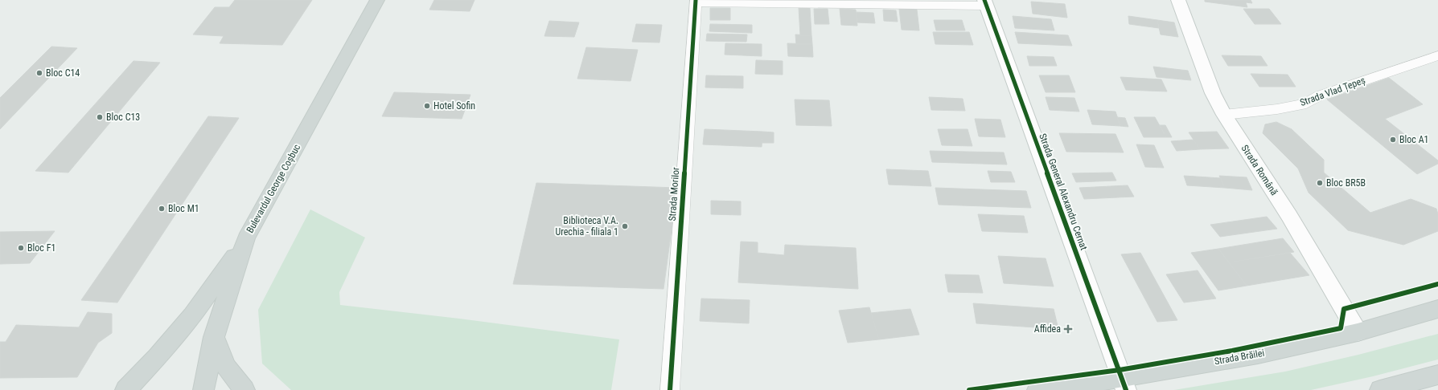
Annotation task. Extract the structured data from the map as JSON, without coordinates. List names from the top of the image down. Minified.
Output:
{"streets":{"main road":["Bulevardul George Coșbuc","Strada Brăilei"],"street":["Strada Vlad Țepeș","Strada Română","Strada General Alexandru Cernat","Strada Morilor"]},"crossings":[["Strada Vlad Țepeș","Strada Română"],["Strada Română","Strada Brăilei"],["Strada General Alexandru Cernat","Strada Brăilei"]],"places":{"other":["Bloc C14","Hotel Sofin","Bloc C13","Bloc A1","Bloc BR5B","Bloc M1","Biblioteca V.A. Urechia - filiala 1","Bloc F1"],"health":["Affidea"]}}
